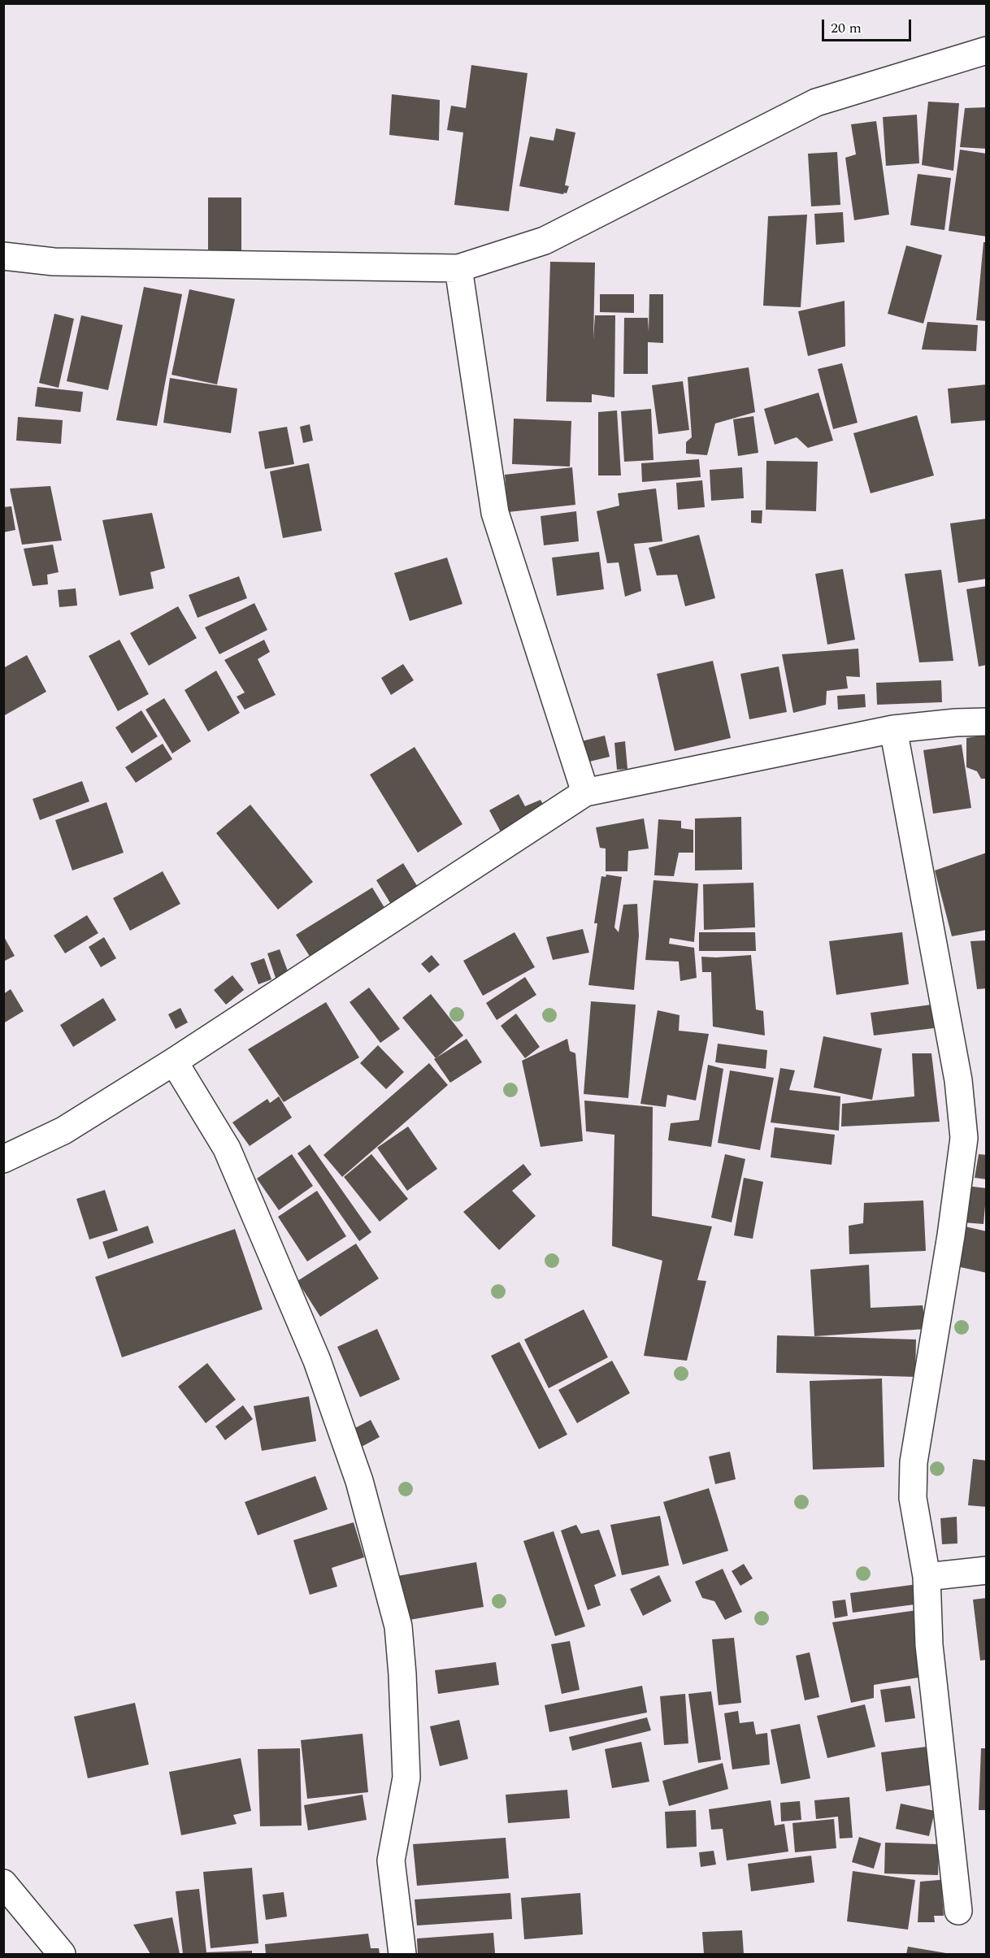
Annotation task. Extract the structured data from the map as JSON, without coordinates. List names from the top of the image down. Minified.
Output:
{"scale_bar":"20 m"}
